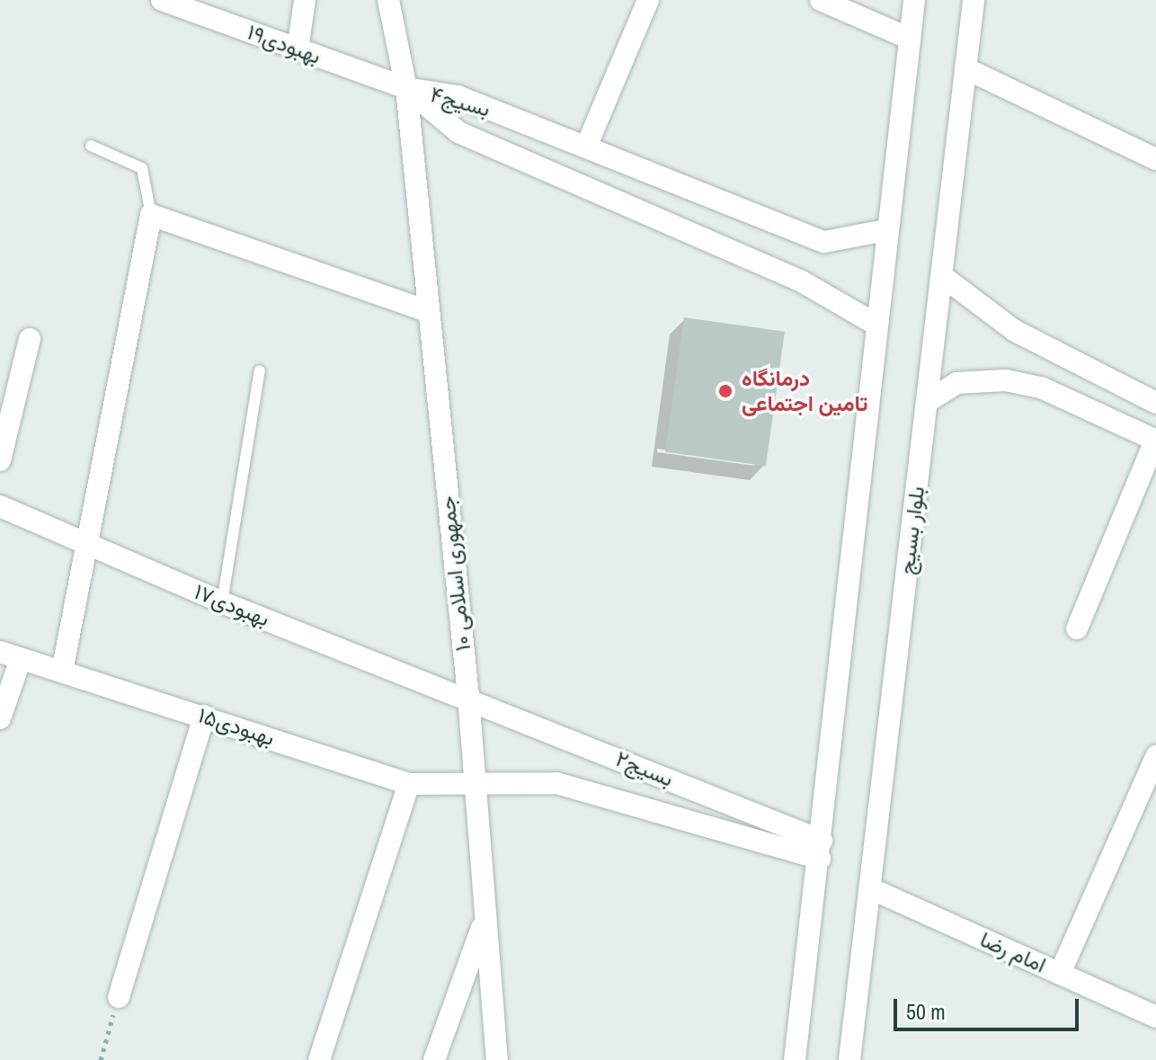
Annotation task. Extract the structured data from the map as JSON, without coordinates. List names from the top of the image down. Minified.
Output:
{"streets":{"street":["بهبودی۱۹","بسیج۴","بلوار بسیج","جمهوری اسلامی ۱۰","بهبودی۱۷","بهبودی۱۵","بسیج۲","امام رضا"]},"crossings":[["بهبودی۱۹","بسیج۴"],["بهبودی۱۹","جمهوری اسلامی ۱۰"],["بسیج۴","جمهوری اسلامی ۱۰"],["بلوار بسیج","امام رضا"],["جمهوری اسلامی ۱۰","بهبودی۱۷"],["جمهوری اسلامی ۱۰","بهبودی۱۵"],["جمهوری اسلامی ۱۰","بسیج۲"],["بهبودی۱۷","بسیج۲"],["بهبودی۱۵","بسیج۲"]],"places":["درمانگاه تامین اجتماعی"],"scale_bar":"50 m"}
